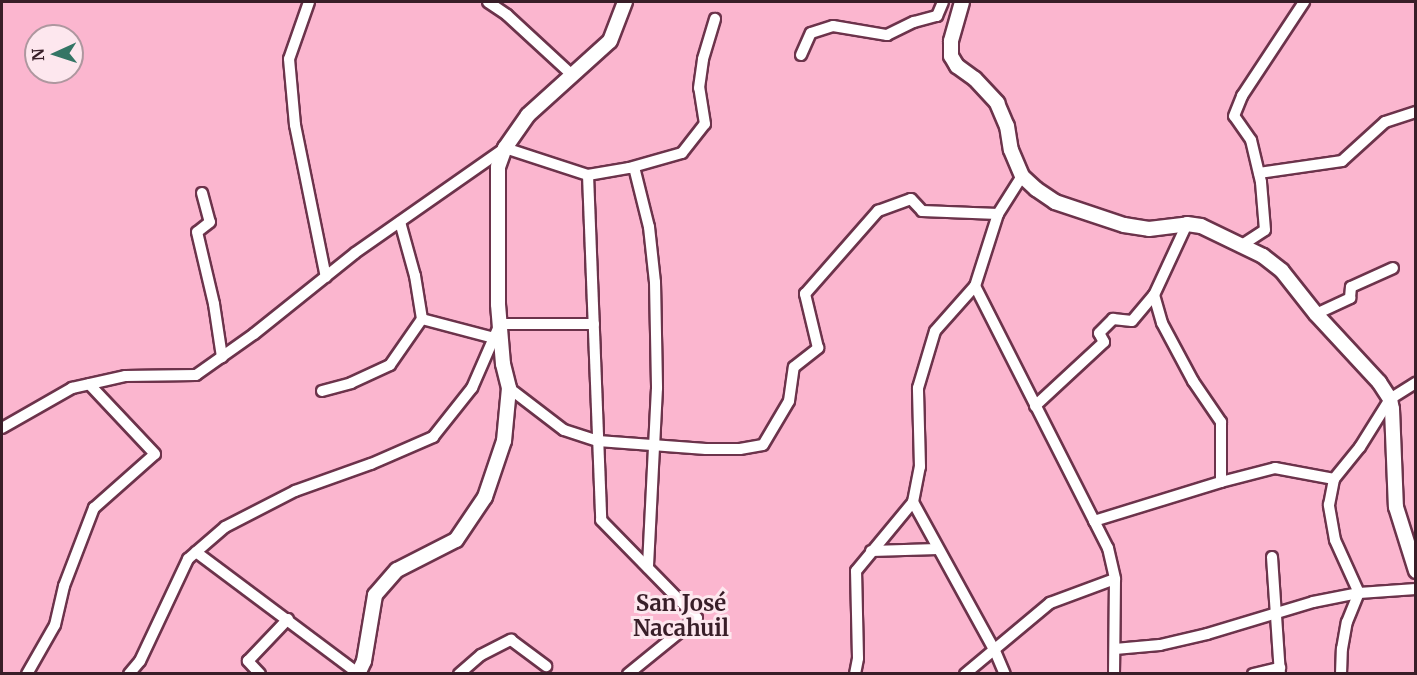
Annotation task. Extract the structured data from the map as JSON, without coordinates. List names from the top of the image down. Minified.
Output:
{"districts":["San José Nacahuil"],"north":"left"}
